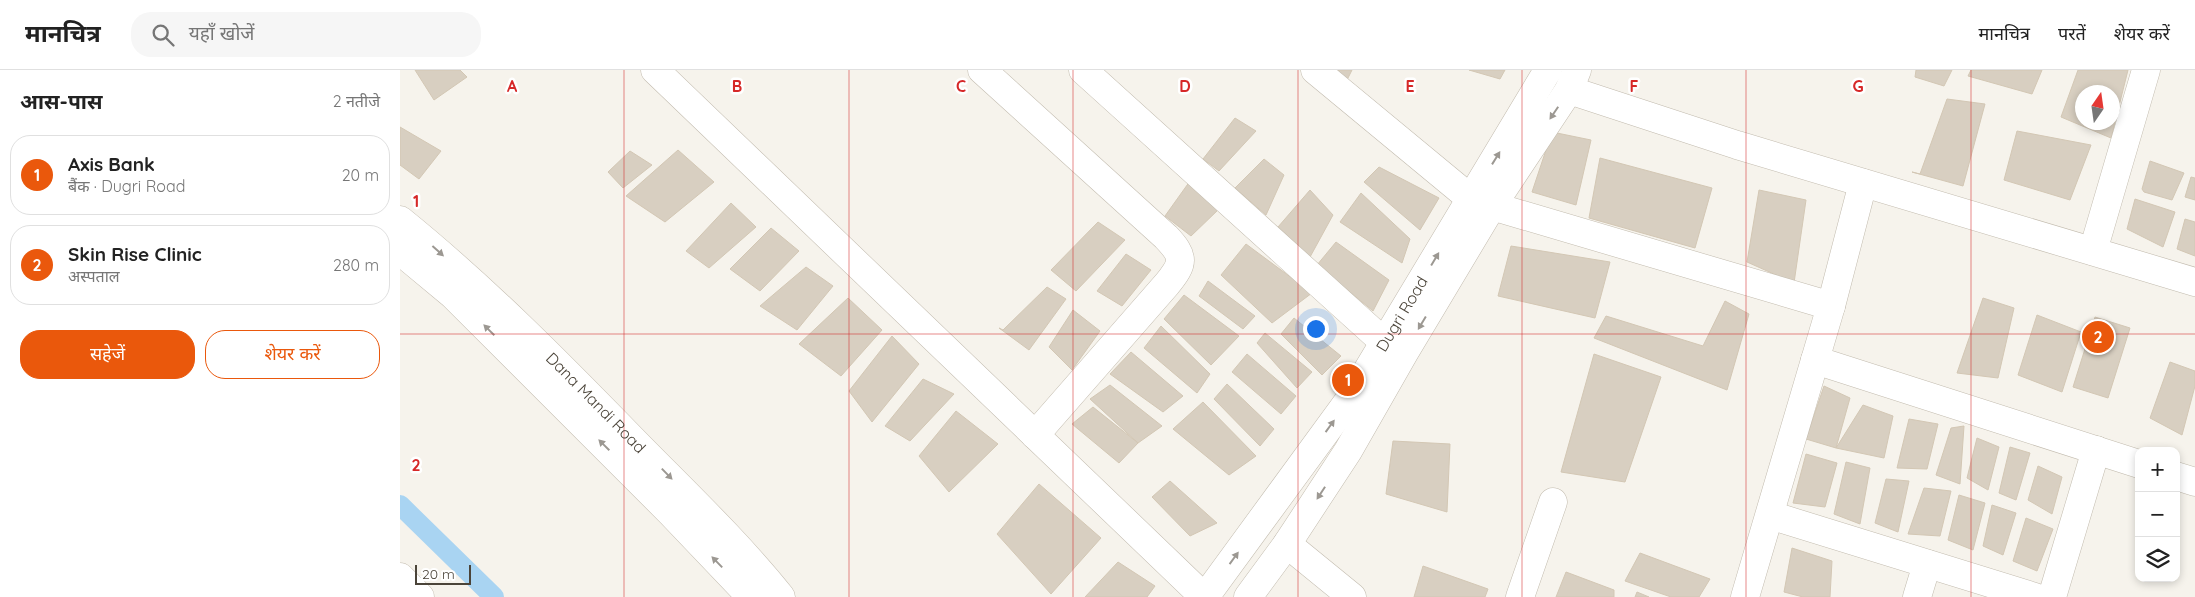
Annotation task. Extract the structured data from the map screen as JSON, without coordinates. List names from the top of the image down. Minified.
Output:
{"streets":{"street":["Dugri Road","Dana Mandi Road"]},"scale_bar":"20 m","north":"top","page":{"header":"मानचित्र","search":"यहाँ खोजें","nav":["मानचित्र","परतें","शेयर करें"],"heading":["आस-पास","2 नतीजे"],"list":[{"mark":"1","name":"Axis Bank","note":"बैंक · Dugri Road","value":"20 m"},{"mark":"2","name":"Skin Rise Clinic","note":"अस्पताल","value":"280 m"}],"buttons":["सहेजें","शेयर करें"],"pins":["2","1"],"map_buttons":["+","−"],"scale":"20 m"},"grid":{"columns":["A","B","C","D","E","F","G"],"rows":["1","2"]}}
